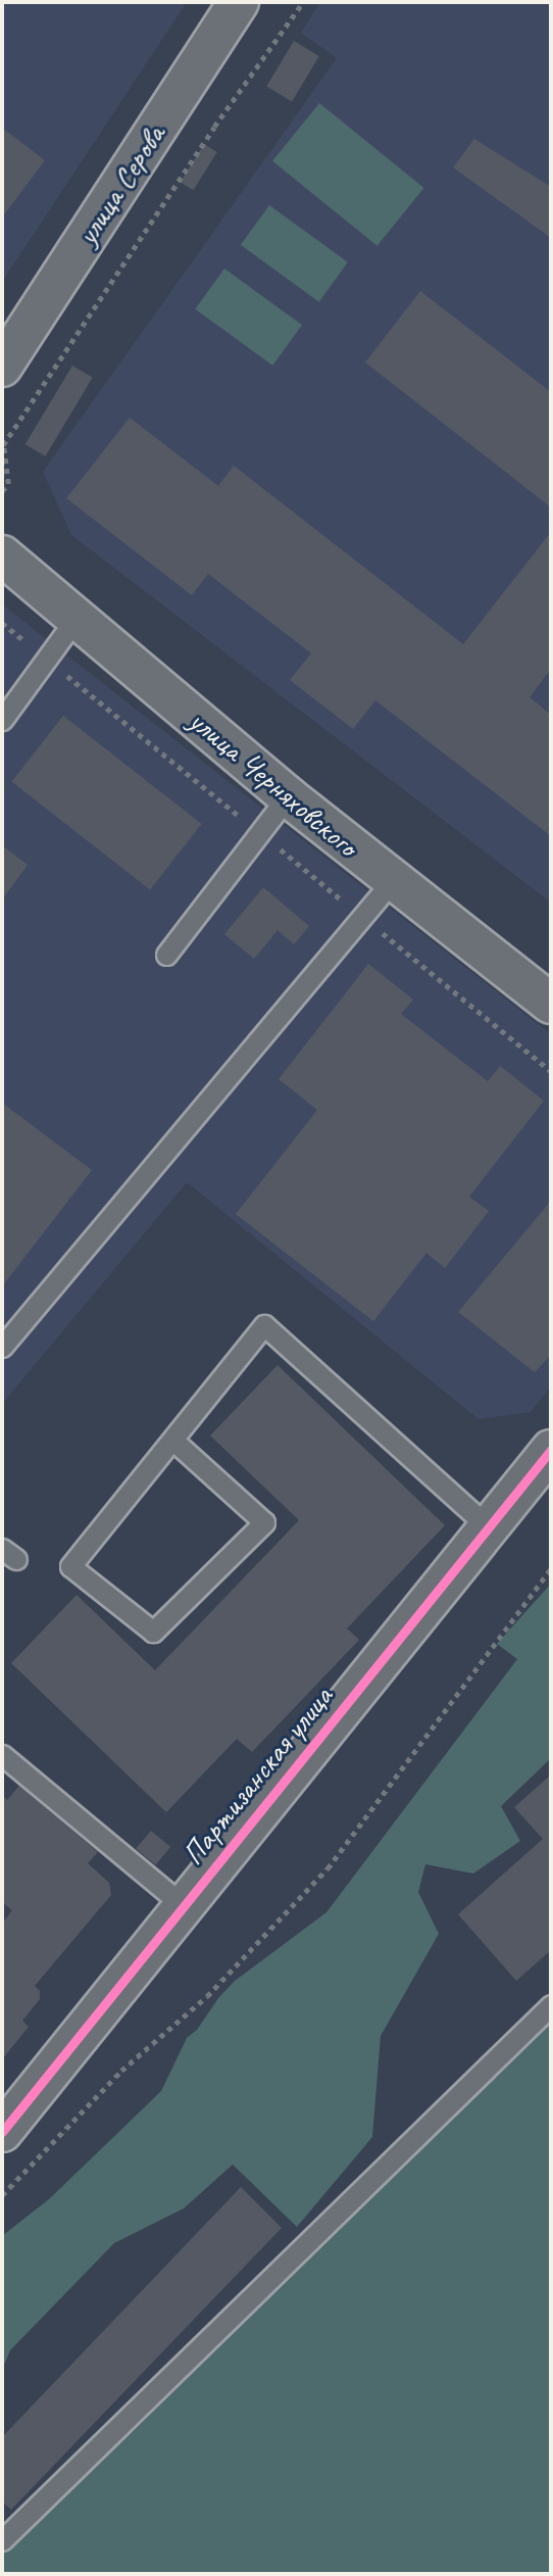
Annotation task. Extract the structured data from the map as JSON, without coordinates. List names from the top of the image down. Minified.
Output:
{"streets":{"main road":["улица Серова","улица Черняховского","Партизанская улица"]}}
